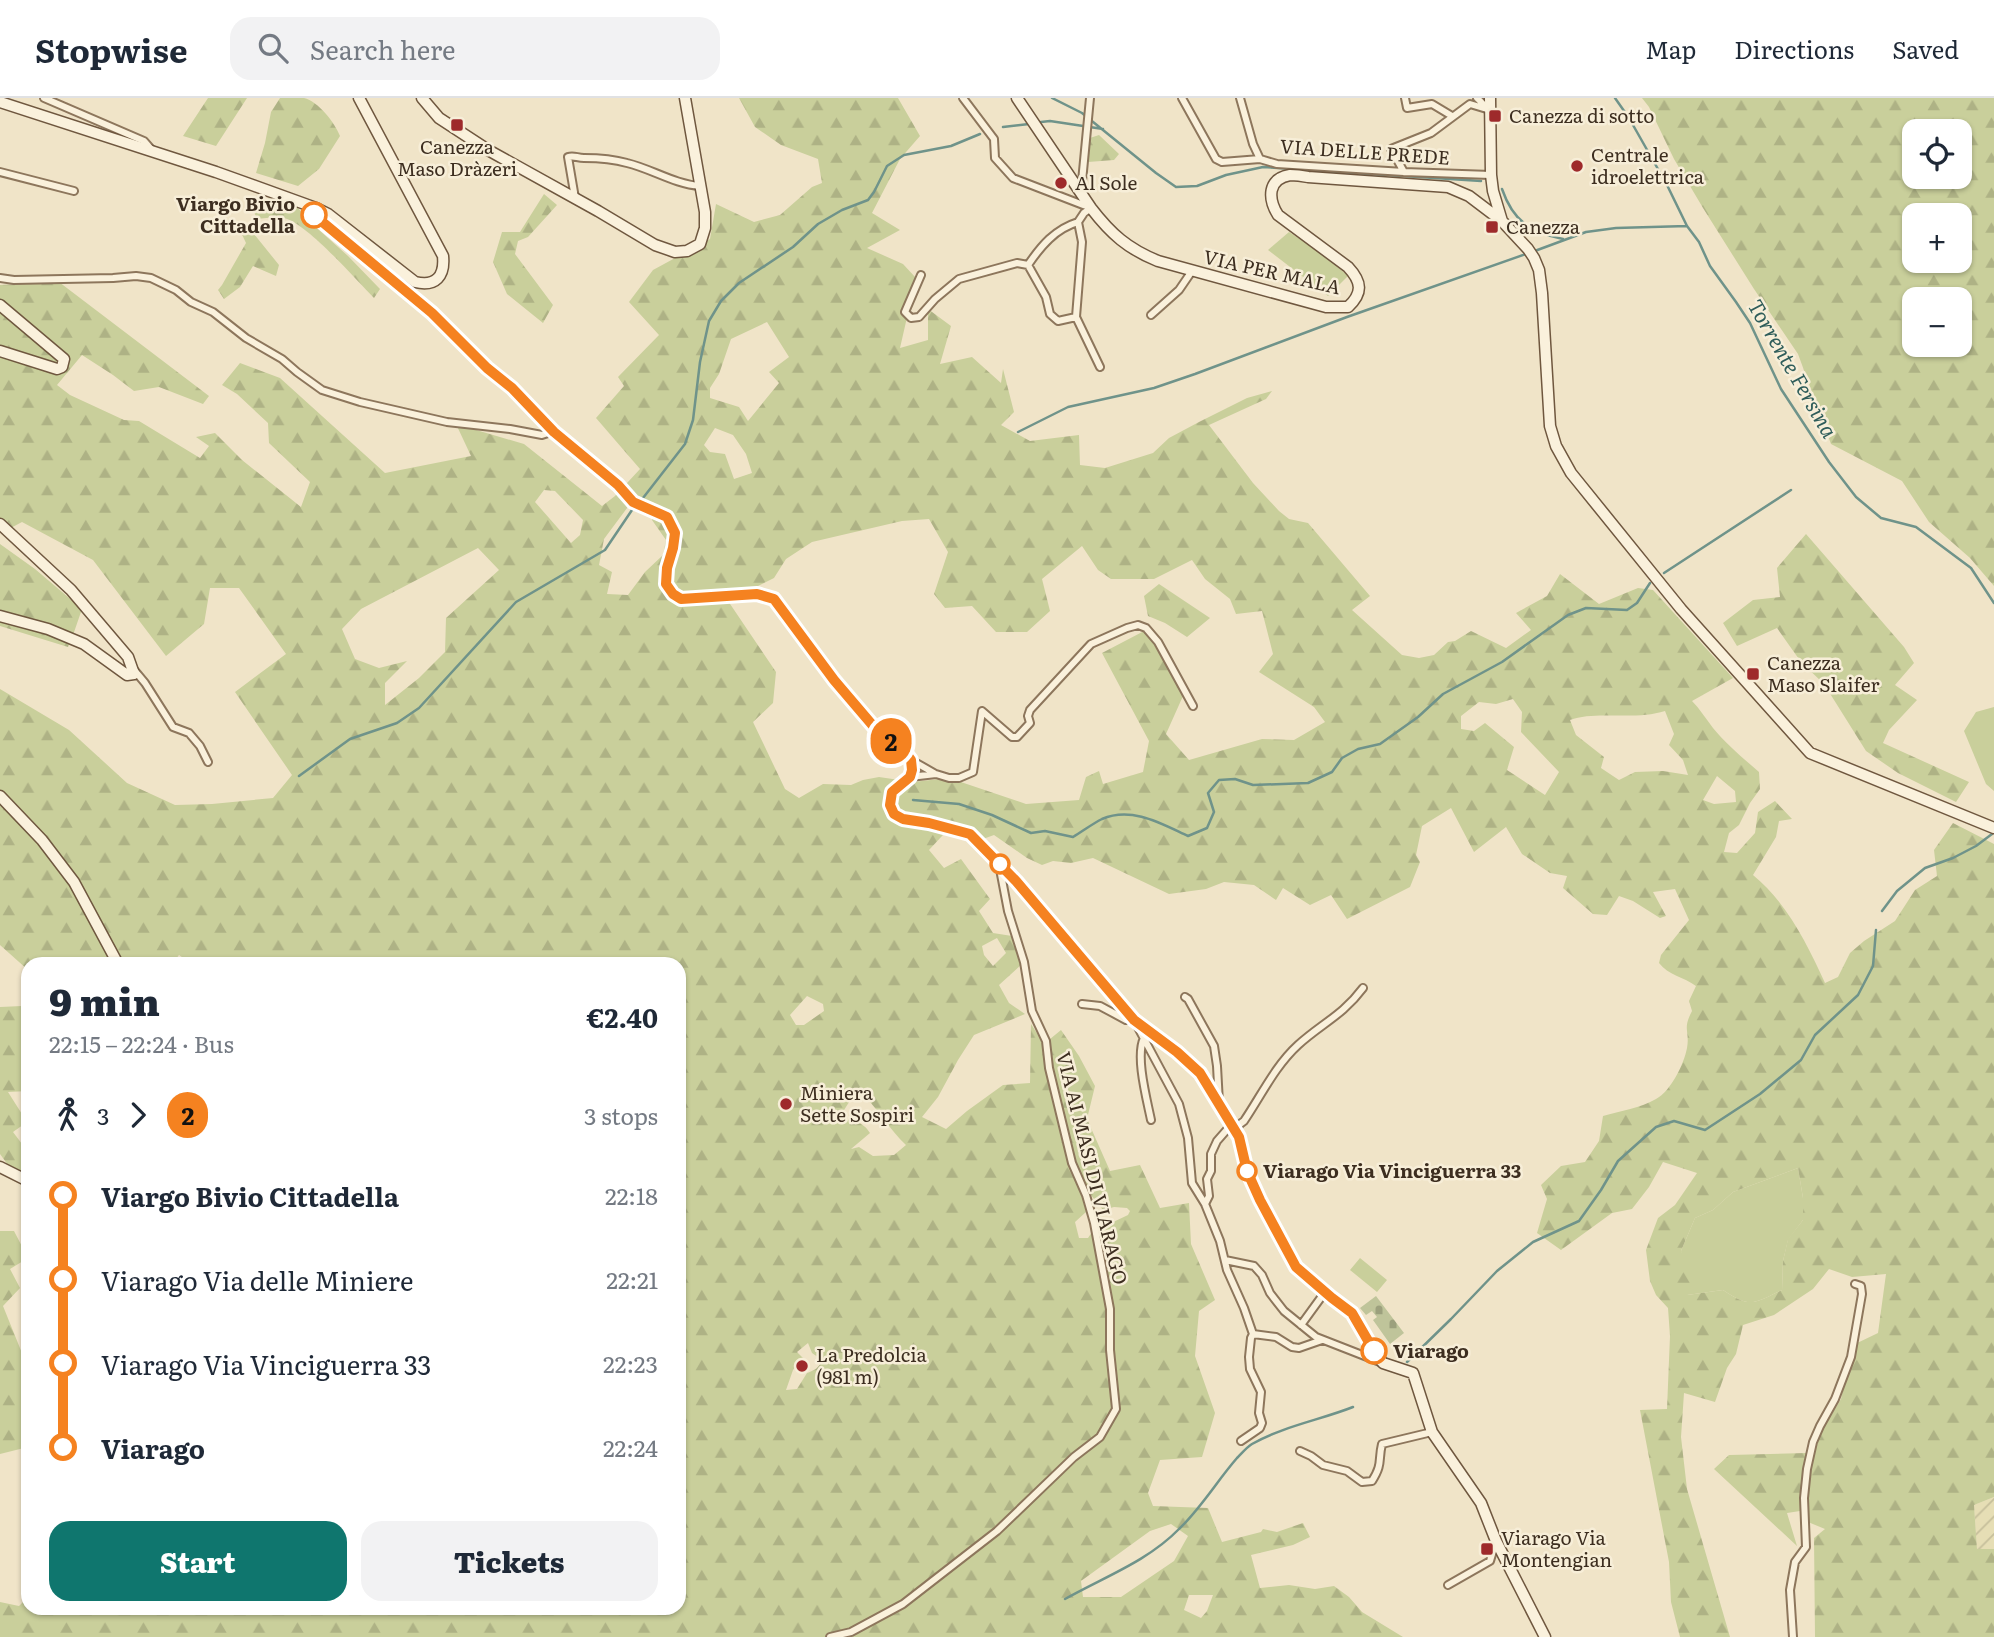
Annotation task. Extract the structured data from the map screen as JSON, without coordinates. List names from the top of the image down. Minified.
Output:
{"streets":{"main road":["VIA PER MALA"],"street":["VIA DELLE PREDE","VIA AI MASI DI VIARAGO"]},"water":["Torrente Fersina"],"places":{"transit":["Canezza di sotto","Canezza Maso Dràzeri","Canezza","Canezza Maso Slaifer","Viarago Via Montengian"],"other":["Centrale idroelettrica","Al Sole","Viargo Bivio Cittadella","Miniera Sette Sospiri","Viarago Via Vinciguerra 33","Viarago","La Predolcia (981 m)"]},"lines":["bus line 2"],"page":{"header":"Stopwise","search":"Search here","nav":["Map","Directions","Saved"],"on_map":"2","map_buttons":["+","−"],"heading":["9 min","22:15 – 22:24 · Bus","€2.40"],"legs":["3","2","3 stops"],"list":[{"name":"Viargo Bivio Cittadella","value":"22:18"},{"name":"Viarago Via delle Miniere","value":"22:21"},{"name":"Viarago Via Vinciguerra 33","value":"22:23"},{"name":"Viarago","value":"22:24"}],"buttons":["Start","Tickets"]}}
